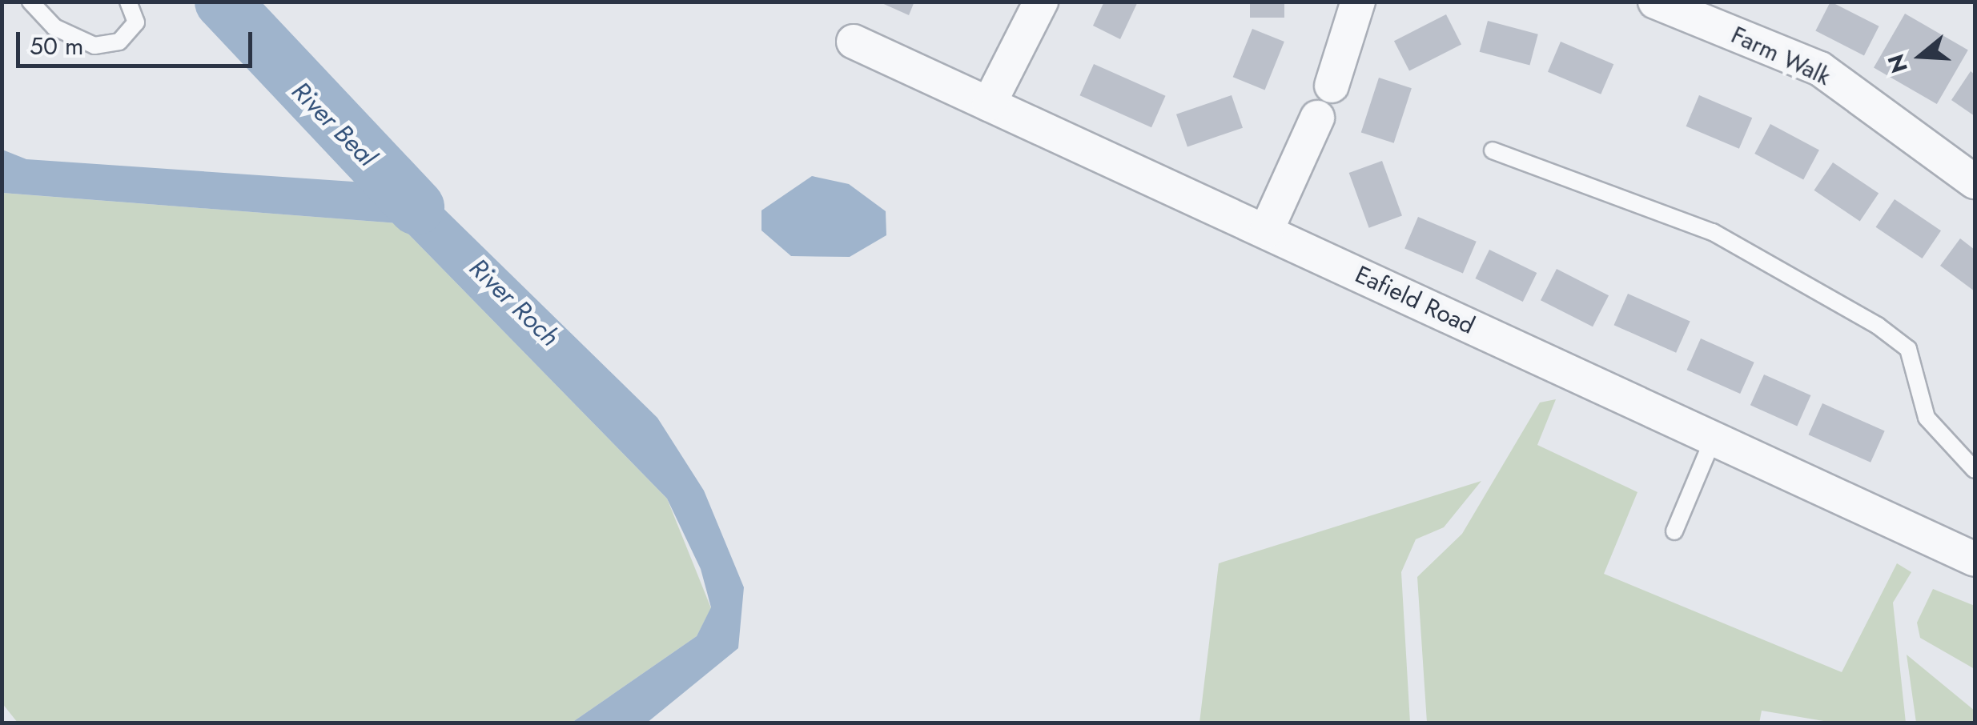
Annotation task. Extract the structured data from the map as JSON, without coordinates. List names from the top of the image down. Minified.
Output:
{"streets":{"street":["Farm Walk","Eafield Road"]},"water":["River Beal","River Roch"],"scale_bar":"50 m","north":"left"}
